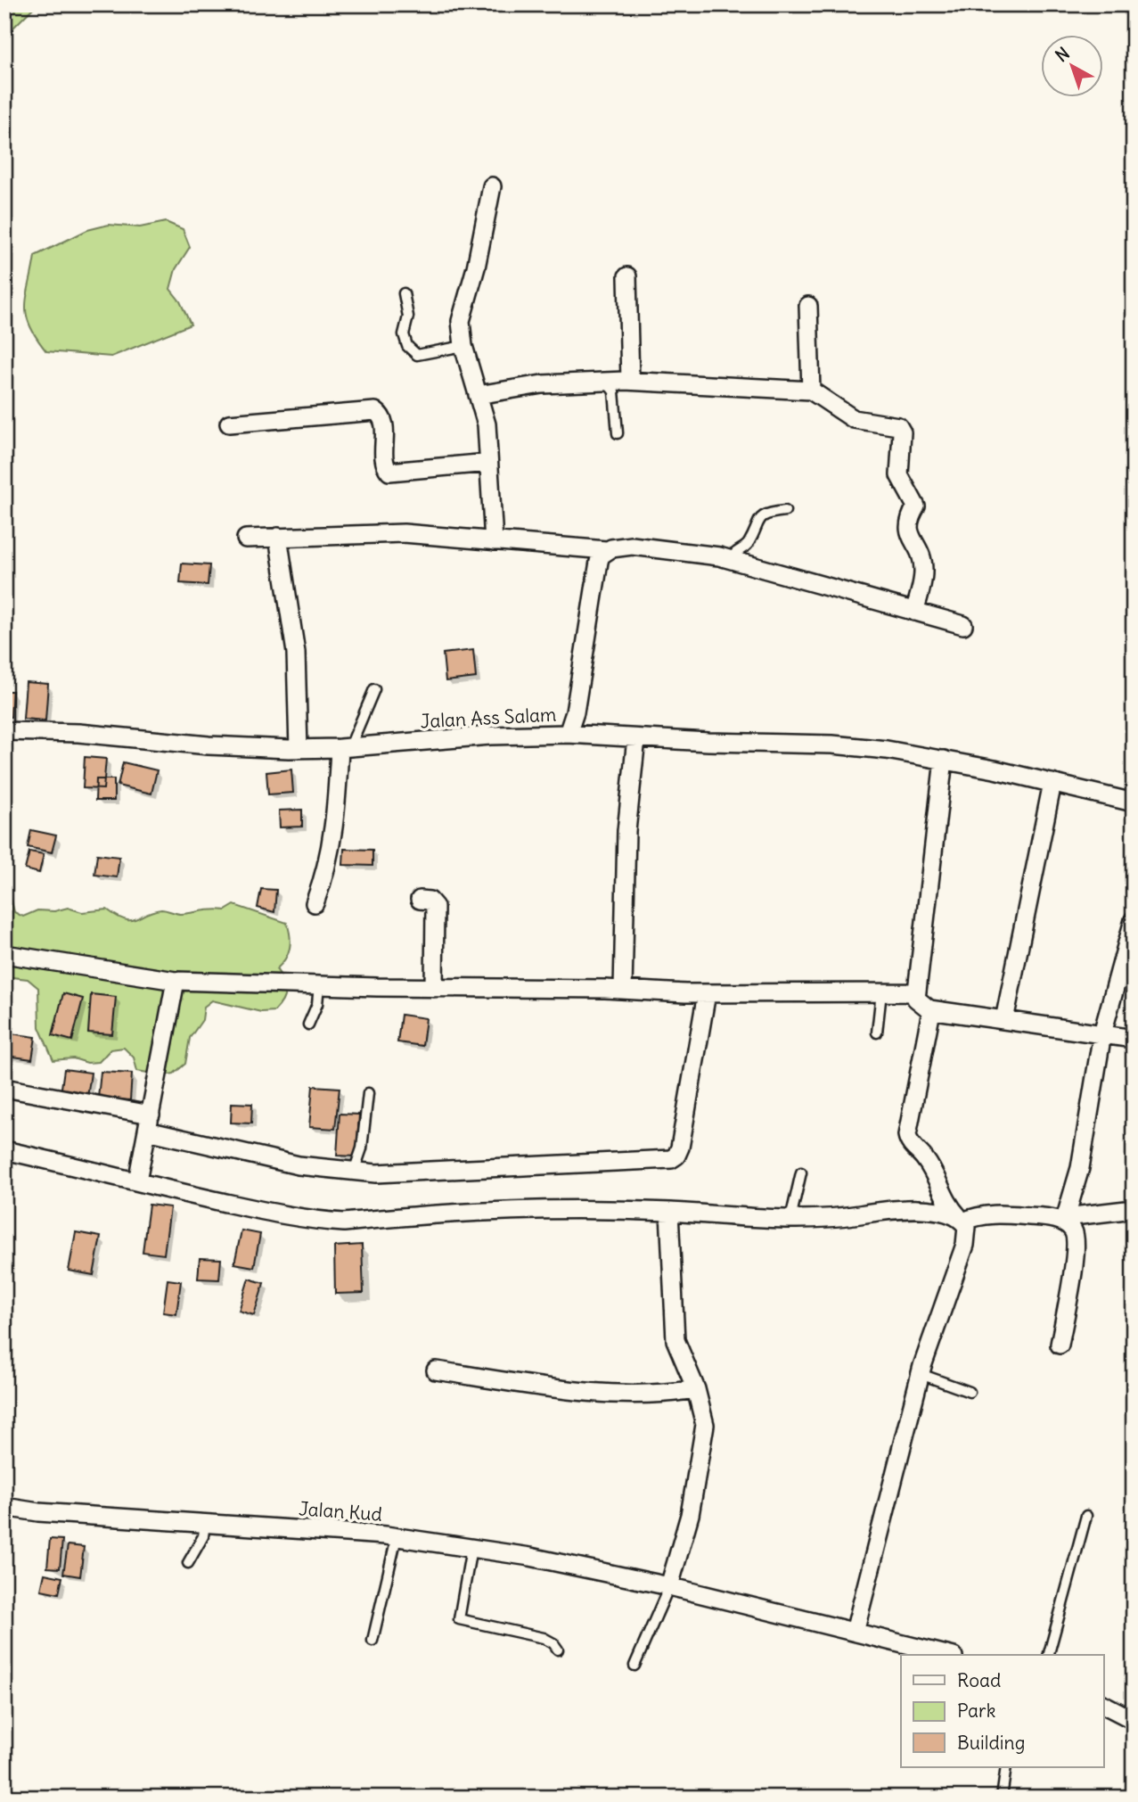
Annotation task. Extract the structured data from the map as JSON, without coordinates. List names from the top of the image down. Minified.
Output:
{"streets":{"street":["Jalan Ass Salam","Jalan Kud"]},"legend":["Road","Park","Building"],"north":"top left"}
